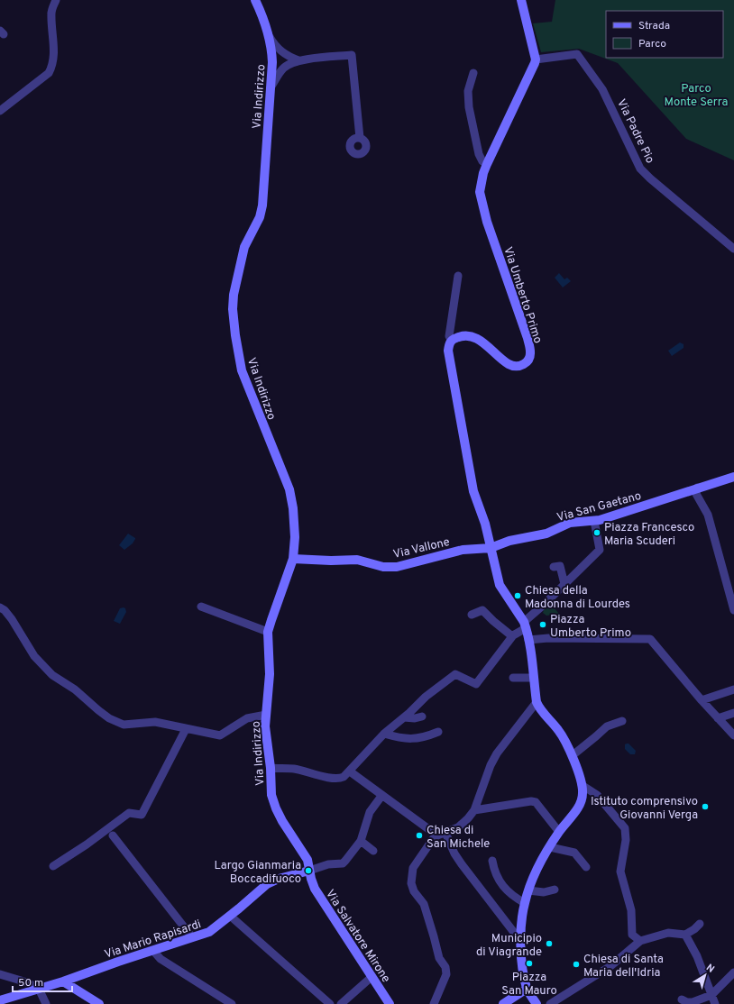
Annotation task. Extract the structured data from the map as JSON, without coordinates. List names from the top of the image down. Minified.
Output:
{"streets":{"street":["Via Indirizzo","Via Padre Pio","Via Umberto Primo","Via San Gaetano","Via Vallone","Via Salvatore Mirone","Via Mario Rapisardi"]},"crossings":[["Via Indirizzo","Via Vallone"],["Via Indirizzo","Via Salvatore Mirone"],["Via Indirizzo","Via Mario Rapisardi"],["Via Padre Pio","Via Umberto Primo"],["Via San Gaetano","Via Vallone"],["Via Salvatore Mirone","Via Mario Rapisardi"]],"parks":["Parco Monte Serra"],"places":["Piazza Francesco Maria Scuderi","Chiesa della Madonna di Lourdes","Piazza Umberto Primo","Istituto comprensivo Giovanni Verga","Chiesa di San Michele","Largo Gianmaria Boccadifuoco","Municipio di Viagrande","Piazza San Mauro","Chiesa di Santa Maria dell'Idria"],"legend":["Strada","Parco"],"scale_bar":"50 m","north":"top right"}
